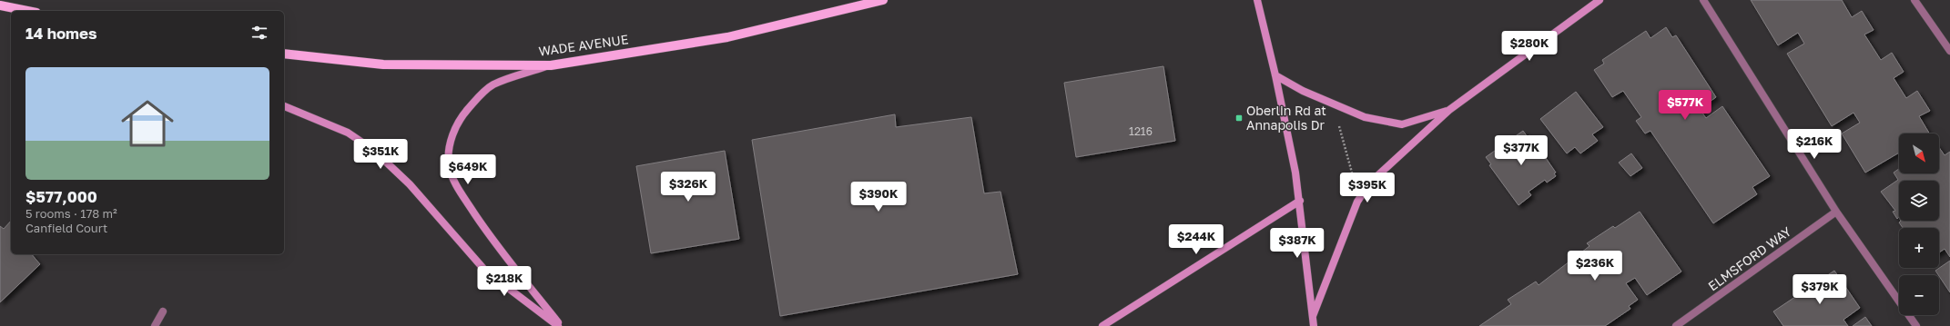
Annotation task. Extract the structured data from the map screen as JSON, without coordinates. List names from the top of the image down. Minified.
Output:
{"streets":{"main road":["WADE AVENUE"],"street":["ELMSFORD WAY"]},"places":{"transit":["Oberlin Rd at Annapolis Dr"]},"house_numbers":["1216"],"north":"bottom right","page":{"heading":"14 homes","price":["$280K","$577K","$216K","$377K","$351K","$649K","$326K","$395K","$390K","$244K","$387K","$236K","$218K","$379K"],"list":[{"name":"$577,000","note":"5 rooms · 178 m² · Canfield Court"}],"map_buttons":["+","−"]}}
